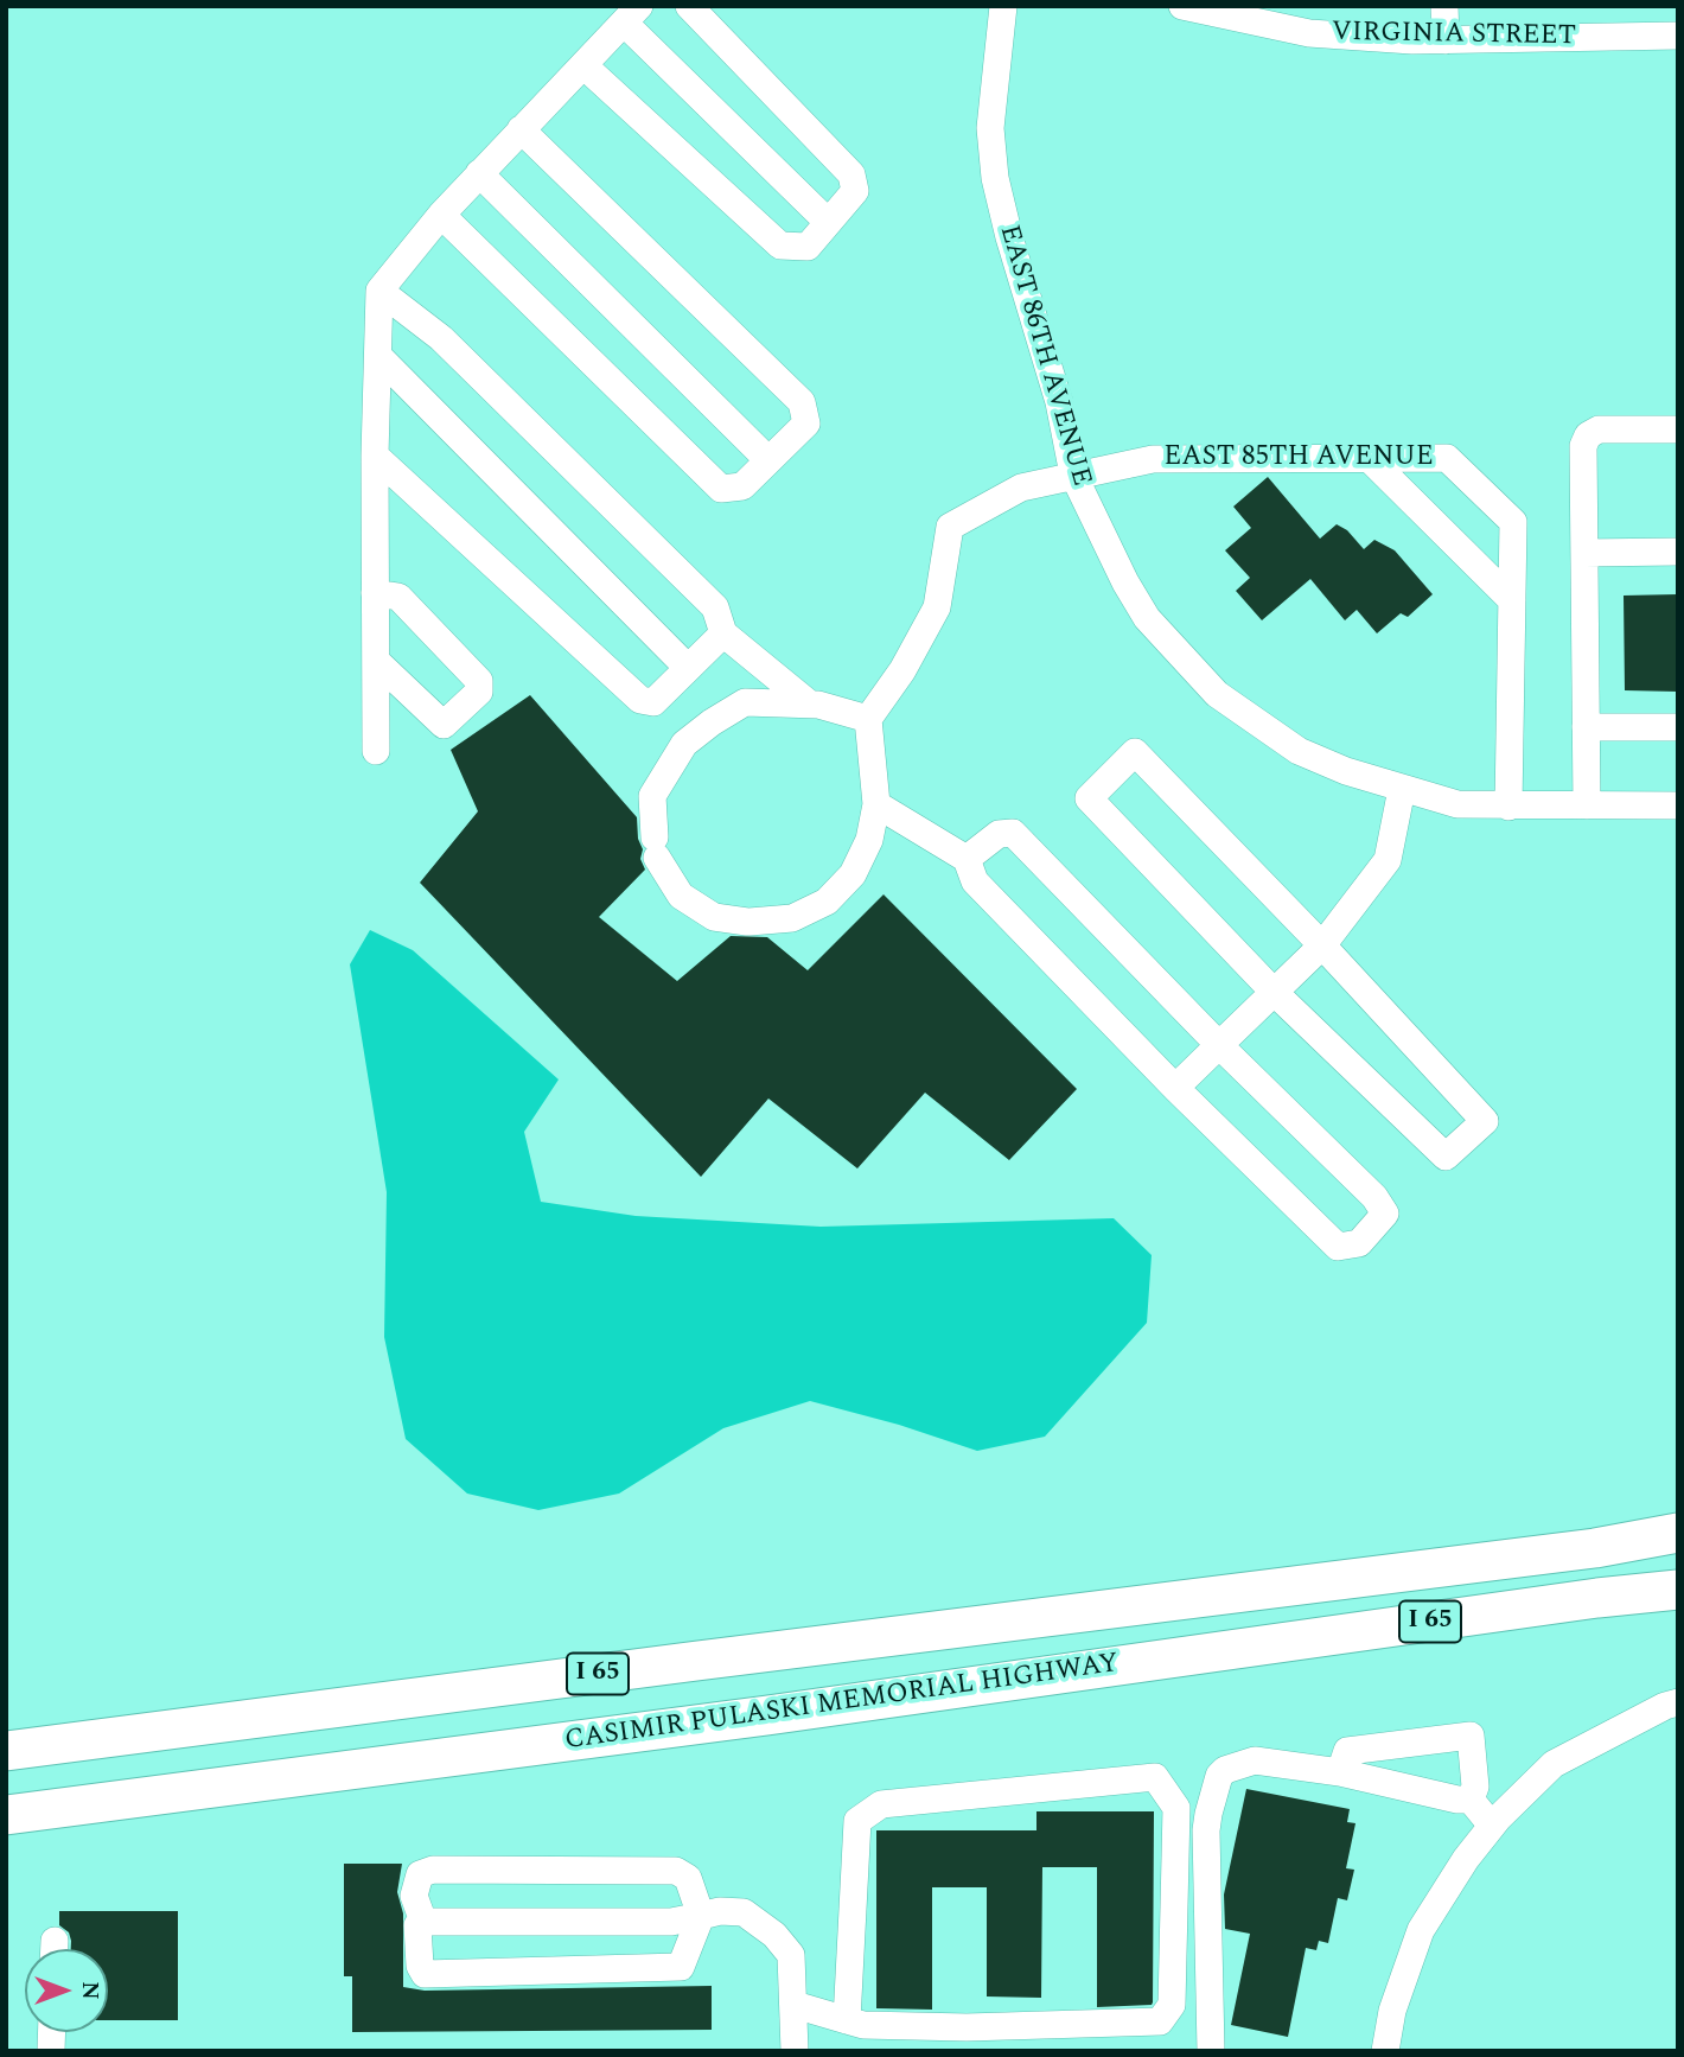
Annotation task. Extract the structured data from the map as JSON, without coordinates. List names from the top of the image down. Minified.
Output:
{"streets":{"highway":["I 65","CASIMIR PULASKI MEMORIAL HIGHWAY"],"street":["VIRGINIA STREET","EAST 86TH AVENUE","EAST 85TH AVENUE"]},"crossings":[["EAST 86TH AVENUE","EAST 85TH AVENUE"]],"north":"right"}
